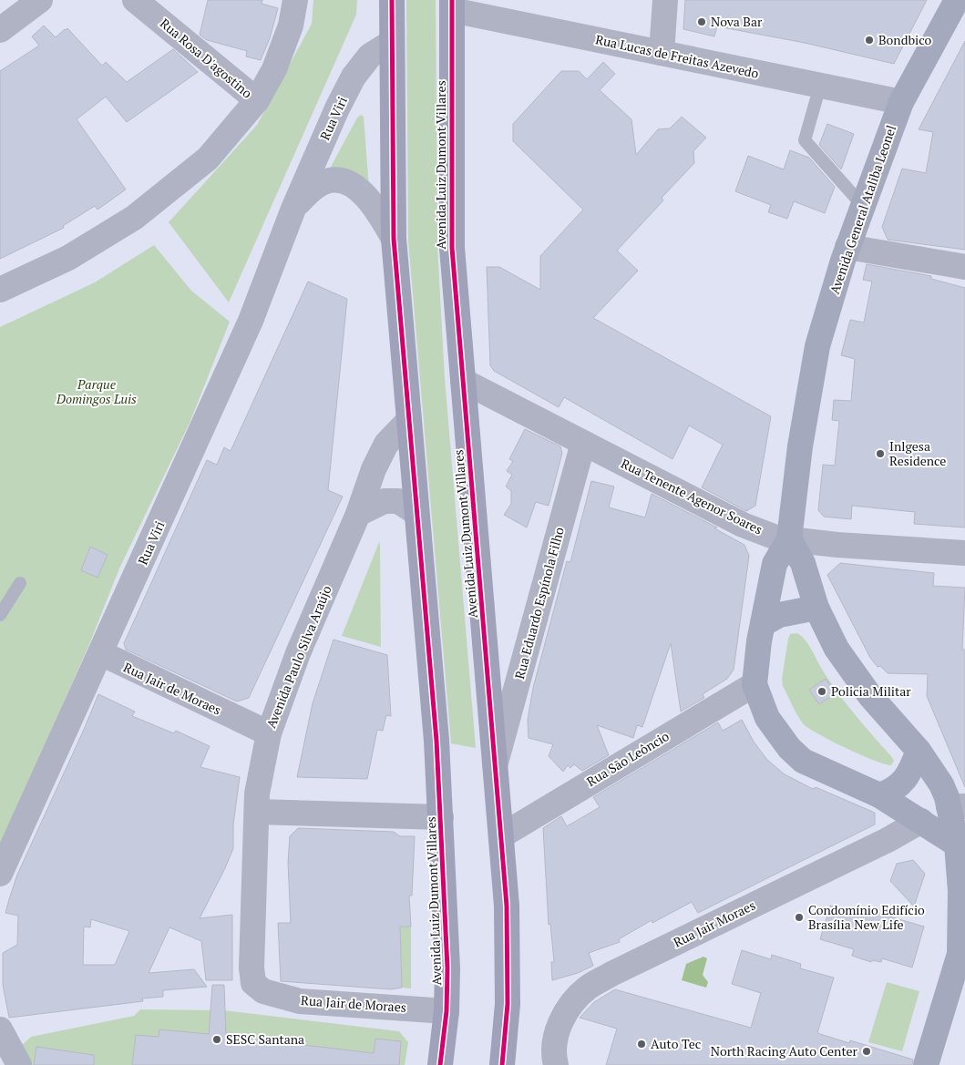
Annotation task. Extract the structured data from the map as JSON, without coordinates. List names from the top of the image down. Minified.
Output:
{"streets":{"main road":["Avenida Luiz Dumont Villares","Avenida General Ataliba Leonel"],"street":["Rua Lucas de Freitas Azevedo","Rua Rosa D'agostino","Rua Viri","Rua Tenente Agenor Soares","Rua Eduardo Espínola Filho","Avenida Paulo Silva Araújo","Rua Jair de Moraes","Rua São Leôncio","Rua Jair Moraes"]},"crossings":[["Rua Lucas de Freitas Azevedo","Avenida Luiz Dumont Villares"],["Rua Lucas de Freitas Azevedo","Avenida General Ataliba Leonel"],["Rua Viri","Avenida Luiz Dumont Villares"],["Rua Viri","Rua Jair de Moraes"],["Avenida Luiz Dumont Villares","Rua Tenente Agenor Soares"],["Avenida Luiz Dumont Villares","Rua Eduardo Espínola Filho"],["Avenida Luiz Dumont Villares","Avenida Paulo Silva Araújo"],["Avenida Luiz Dumont Villares","Rua Jair de Moraes"],["Avenida Luiz Dumont Villares","Rua São Leôncio"],["Avenida General Ataliba Leonel","Rua Tenente Agenor Soares"],["Avenida General Ataliba Leonel","Rua São Leôncio"],["Avenida General Ataliba Leonel","Rua Jair Moraes"],["Rua Tenente Agenor Soares","Rua Eduardo Espínola Filho"],["Avenida Paulo Silva Araújo","Rua Jair de Moraes"]],"parks":["Parque Domingos Luis"],"places":["Nova Bar","Bondbico","Inlgesa Residence","Policia Militar","Condomínio Edifício Brasília New Life","SESC Santana","Auto Tec","North Racing Auto Center"]}
